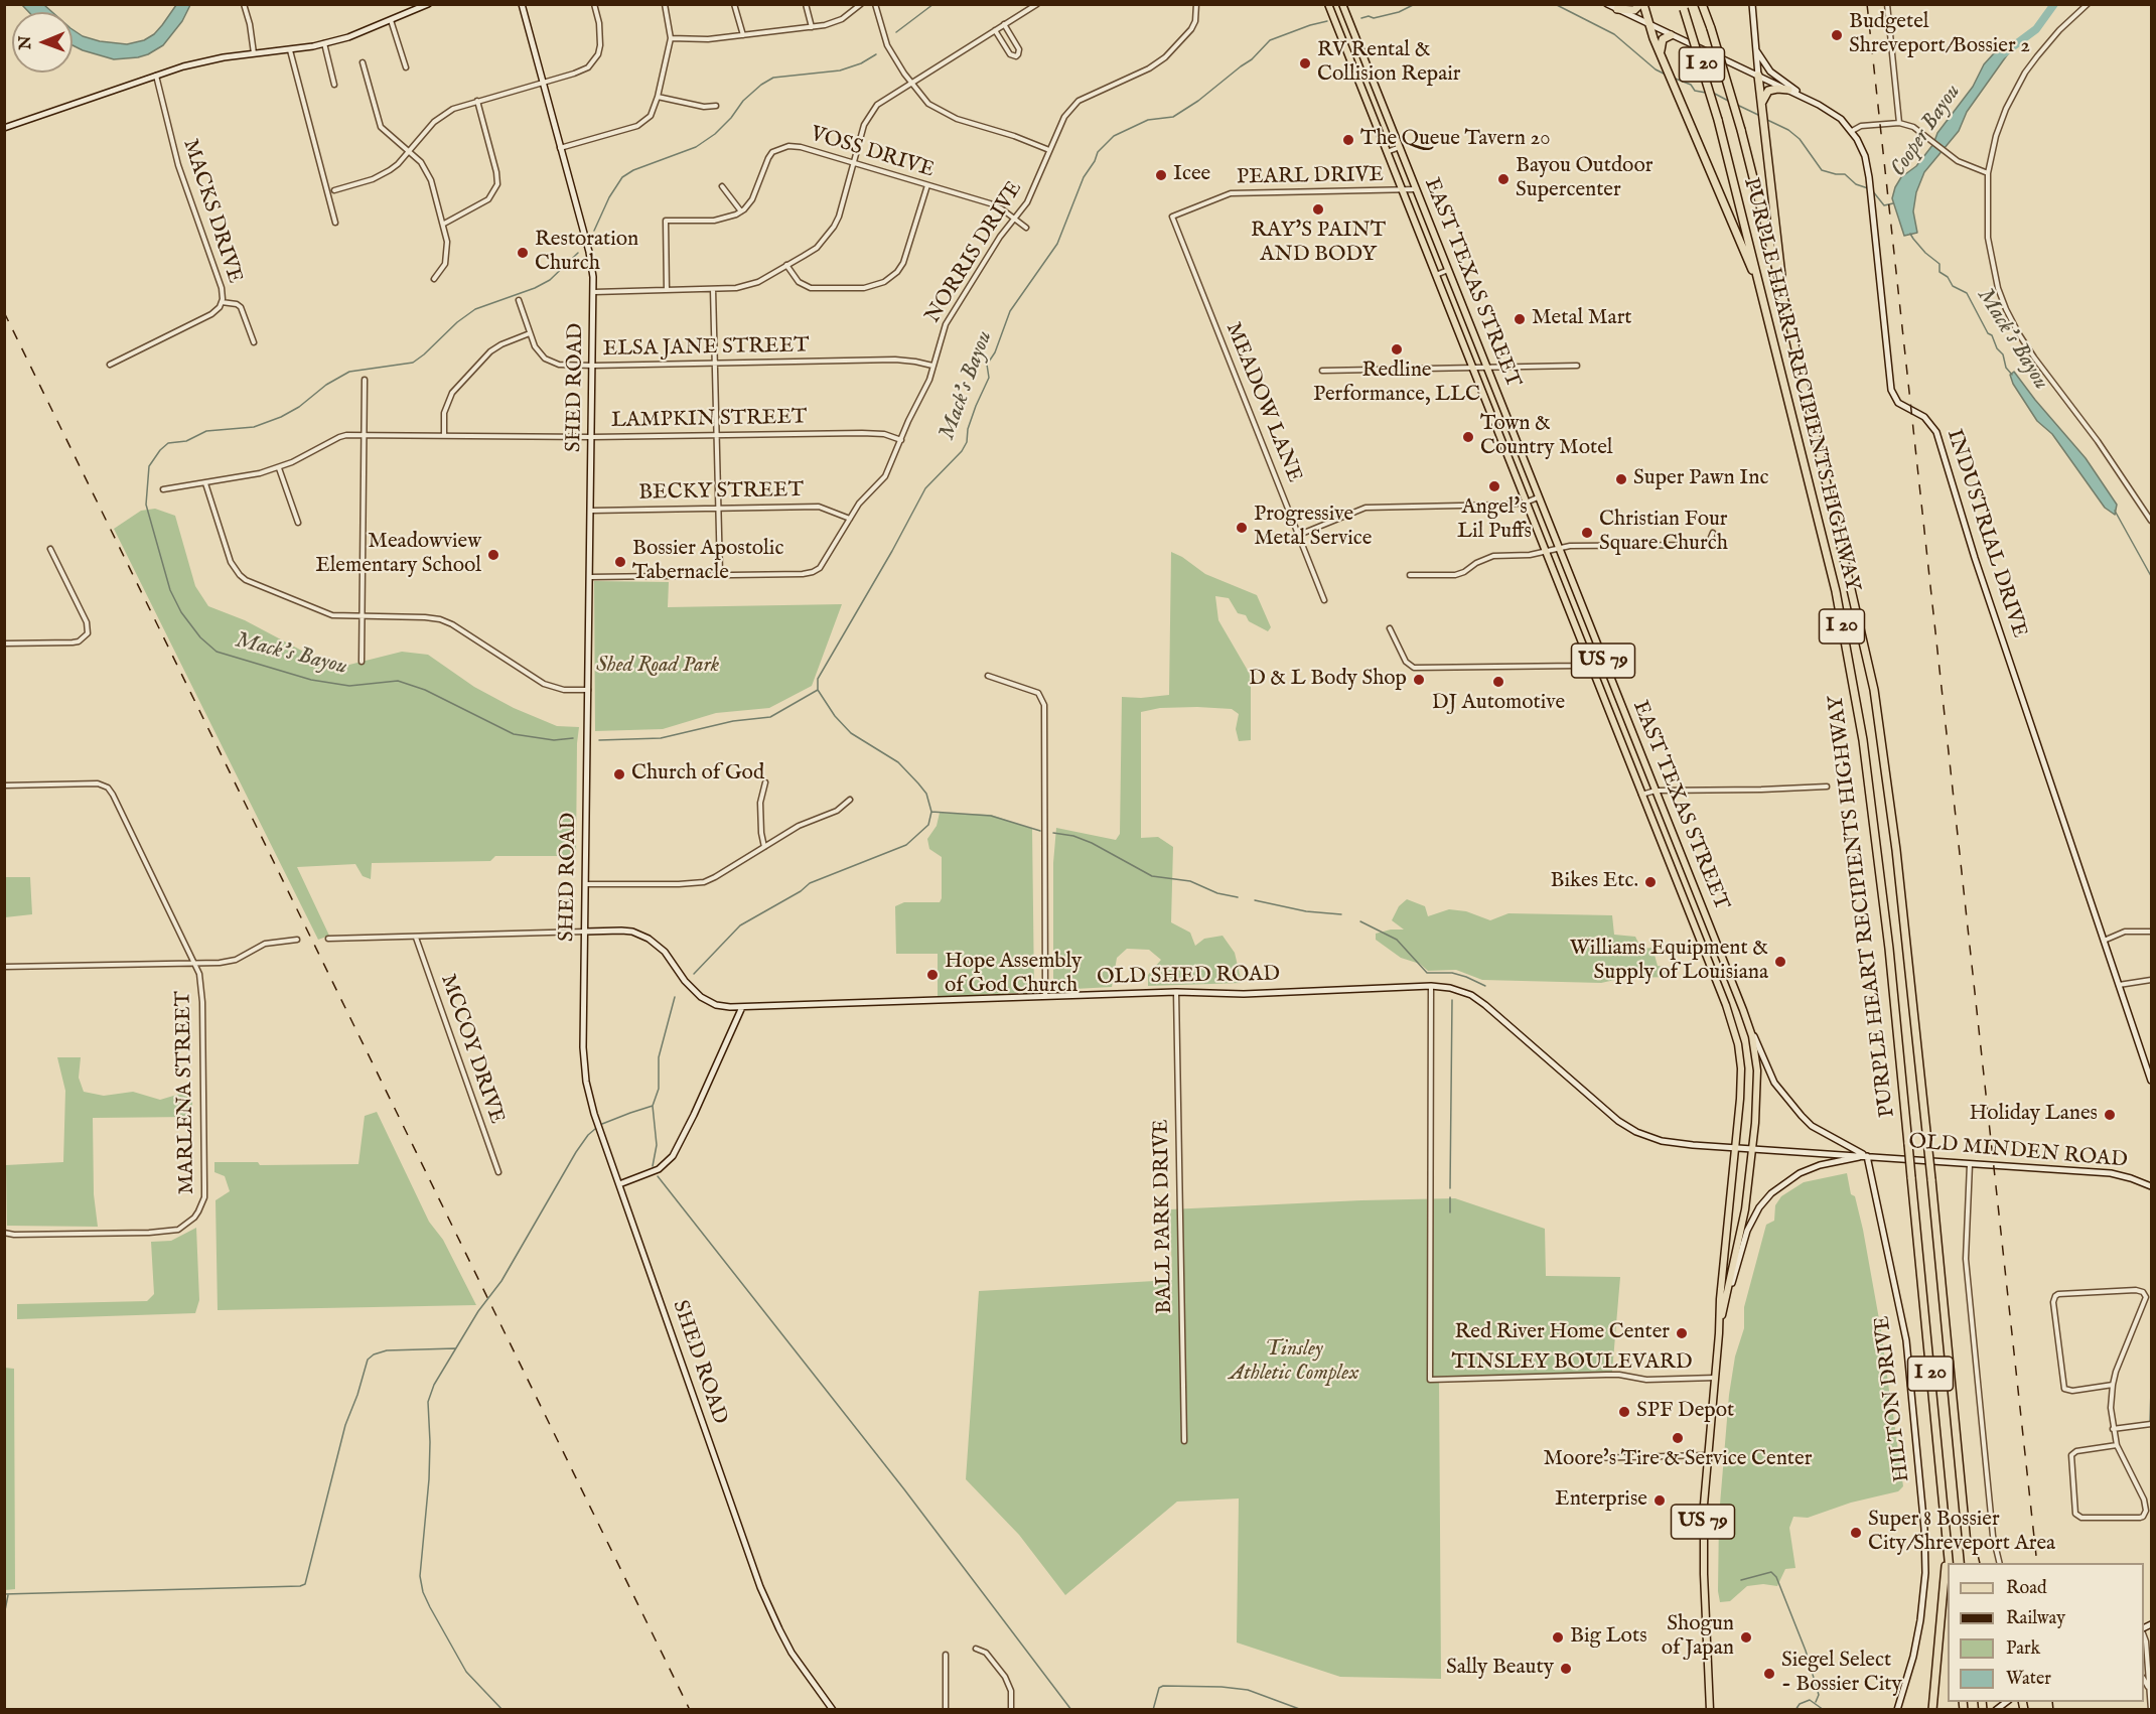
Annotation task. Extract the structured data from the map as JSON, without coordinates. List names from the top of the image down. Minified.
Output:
{"streets":{"highway":["I 20","PURPLE HEART RECIPIENTS HIGHWAY"],"main road":["EAST TEXAS STREET","US 79"],"street":["VOSS DRIVE","PEARL DRIVE","MACKS DRIVE","NORRIS DRIVE","ELSA JANE STREET","SHED ROAD","MEADOW LANE","LAMPKIN STREET","BECKY STREET","INDUSTRIAL DRIVE","OLD SHED ROAD","MCCOY DRIVE","MARLENA STREET","OLD MINDEN ROAD","BALL PARK DRIVE","TINSLEY BOULEVARD","HILTON DRIVE"]},"crossings":[["VOSS DRIVE","NORRIS DRIVE"],["PEARL DRIVE","EAST TEXAS STREET"],["PEARL DRIVE","MEADOW LANE"],["NORRIS DRIVE","ELSA JANE STREET"],["NORRIS DRIVE","SHED ROAD"],["NORRIS DRIVE","LAMPKIN STREET"],["NORRIS DRIVE","BECKY STREET"],["EAST TEXAS STREET","OLD SHED ROAD"],["EAST TEXAS STREET","OLD MINDEN ROAD"],["EAST TEXAS STREET","TINSLEY BOULEVARD"],["ELSA JANE STREET","SHED ROAD"],["SHED ROAD","LAMPKIN STREET"],["SHED ROAD","BECKY STREET"],["SHED ROAD","OLD SHED ROAD"],["OLD SHED ROAD","OLD MINDEN ROAD"],["OLD SHED ROAD","BALL PARK DRIVE"],["OLD SHED ROAD","TINSLEY BOULEVARD"],["OLD MINDEN ROAD","HILTON DRIVE"]],"water":["Cooper Bayou","Mack's Bayou"],"parks":["Shed Road Park","Tinsley Athletic Complex"],"places":["Budgetel Shreveport/Bossier 2","RV Rental & Collision Repair","The Queue Tavern 20","Icee","Bayou Outdoor Supercenter","RAY'S PAINT AND BODY","Restoration Church","Metal Mart","Redline Performance, LLC","Town & Country Motel","Super Pawn Inc","Angel's Lil Puffs","Progressive Metal Service","Christian Four Square Church","Meadowview Elementary School","Bossier Apostolic Tabernacle","D & L Body Shop","DJ Automotive","Church of God","Bikes Etc.","Williams Equipment & Supply of Louisiana","Hope Assembly of God Church","Holiday Lanes","Red River Home Center","SPF Depot","Moore's Tire & Service Center","Enterprise","Super 8 Bossier City/Shreveport Area","Big Lots","Shogun of Japan","Sally Beauty","Siegel Select - Bossier City"],"legend":["Road","Railway","Park","Water"],"north":"left"}
